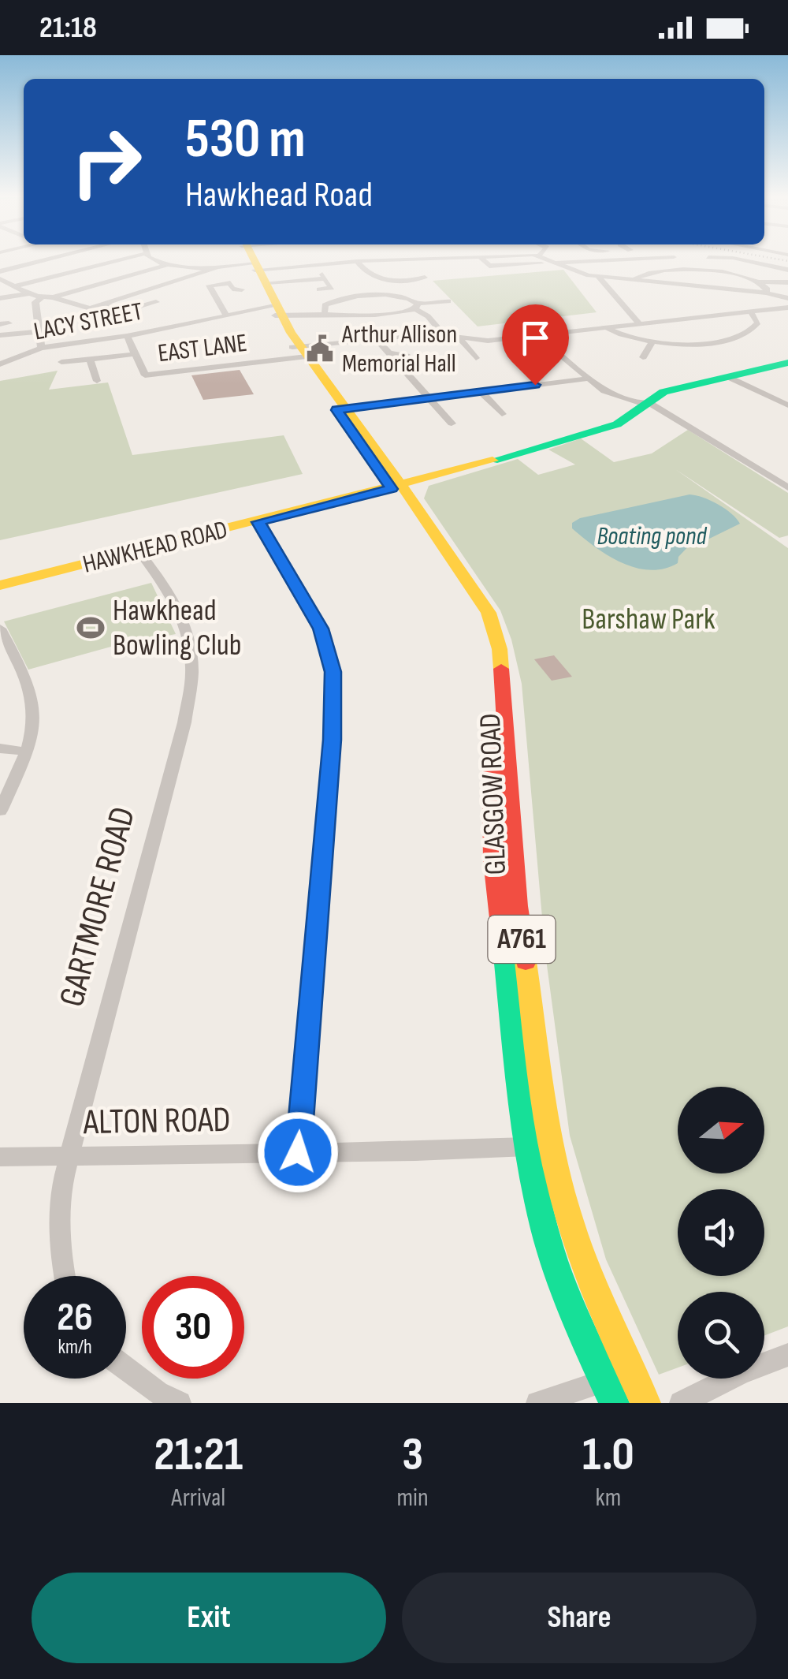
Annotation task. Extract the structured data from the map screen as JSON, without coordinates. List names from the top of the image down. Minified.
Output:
{"streets":{"main road":["HAWKHEAD ROAD","GLASGOW ROAD","A761"],"street":["LACY STREET","EAST LANE","GARTMORE ROAD","ALTON ROAD"]},"crossings":[["LACY STREET","EAST LANE"],["LACY STREET","GLASGOW ROAD"],["EAST LANE","GLASGOW ROAD"],["HAWKHEAD ROAD","GLASGOW ROAD"],["HAWKHEAD ROAD","GARTMORE ROAD"],["GLASGOW ROAD","ALTON ROAD"],["GARTMORE ROAD","ALTON ROAD"]],"water":["Boating pond"],"parks":["Barshaw Park"],"places":{"public building":["Arthur Allison Memorial Hall"],"sports":["Hawkhead Bowling Club"]},"north":"right","page":{"status":"21:18","turn":["530 m","Hawkhead Road"],"speed":"26 km/h","limit":"30","eta":["21:21","Arrival","3","min","1.0","km"],"buttons":["Exit","Share"]}}
